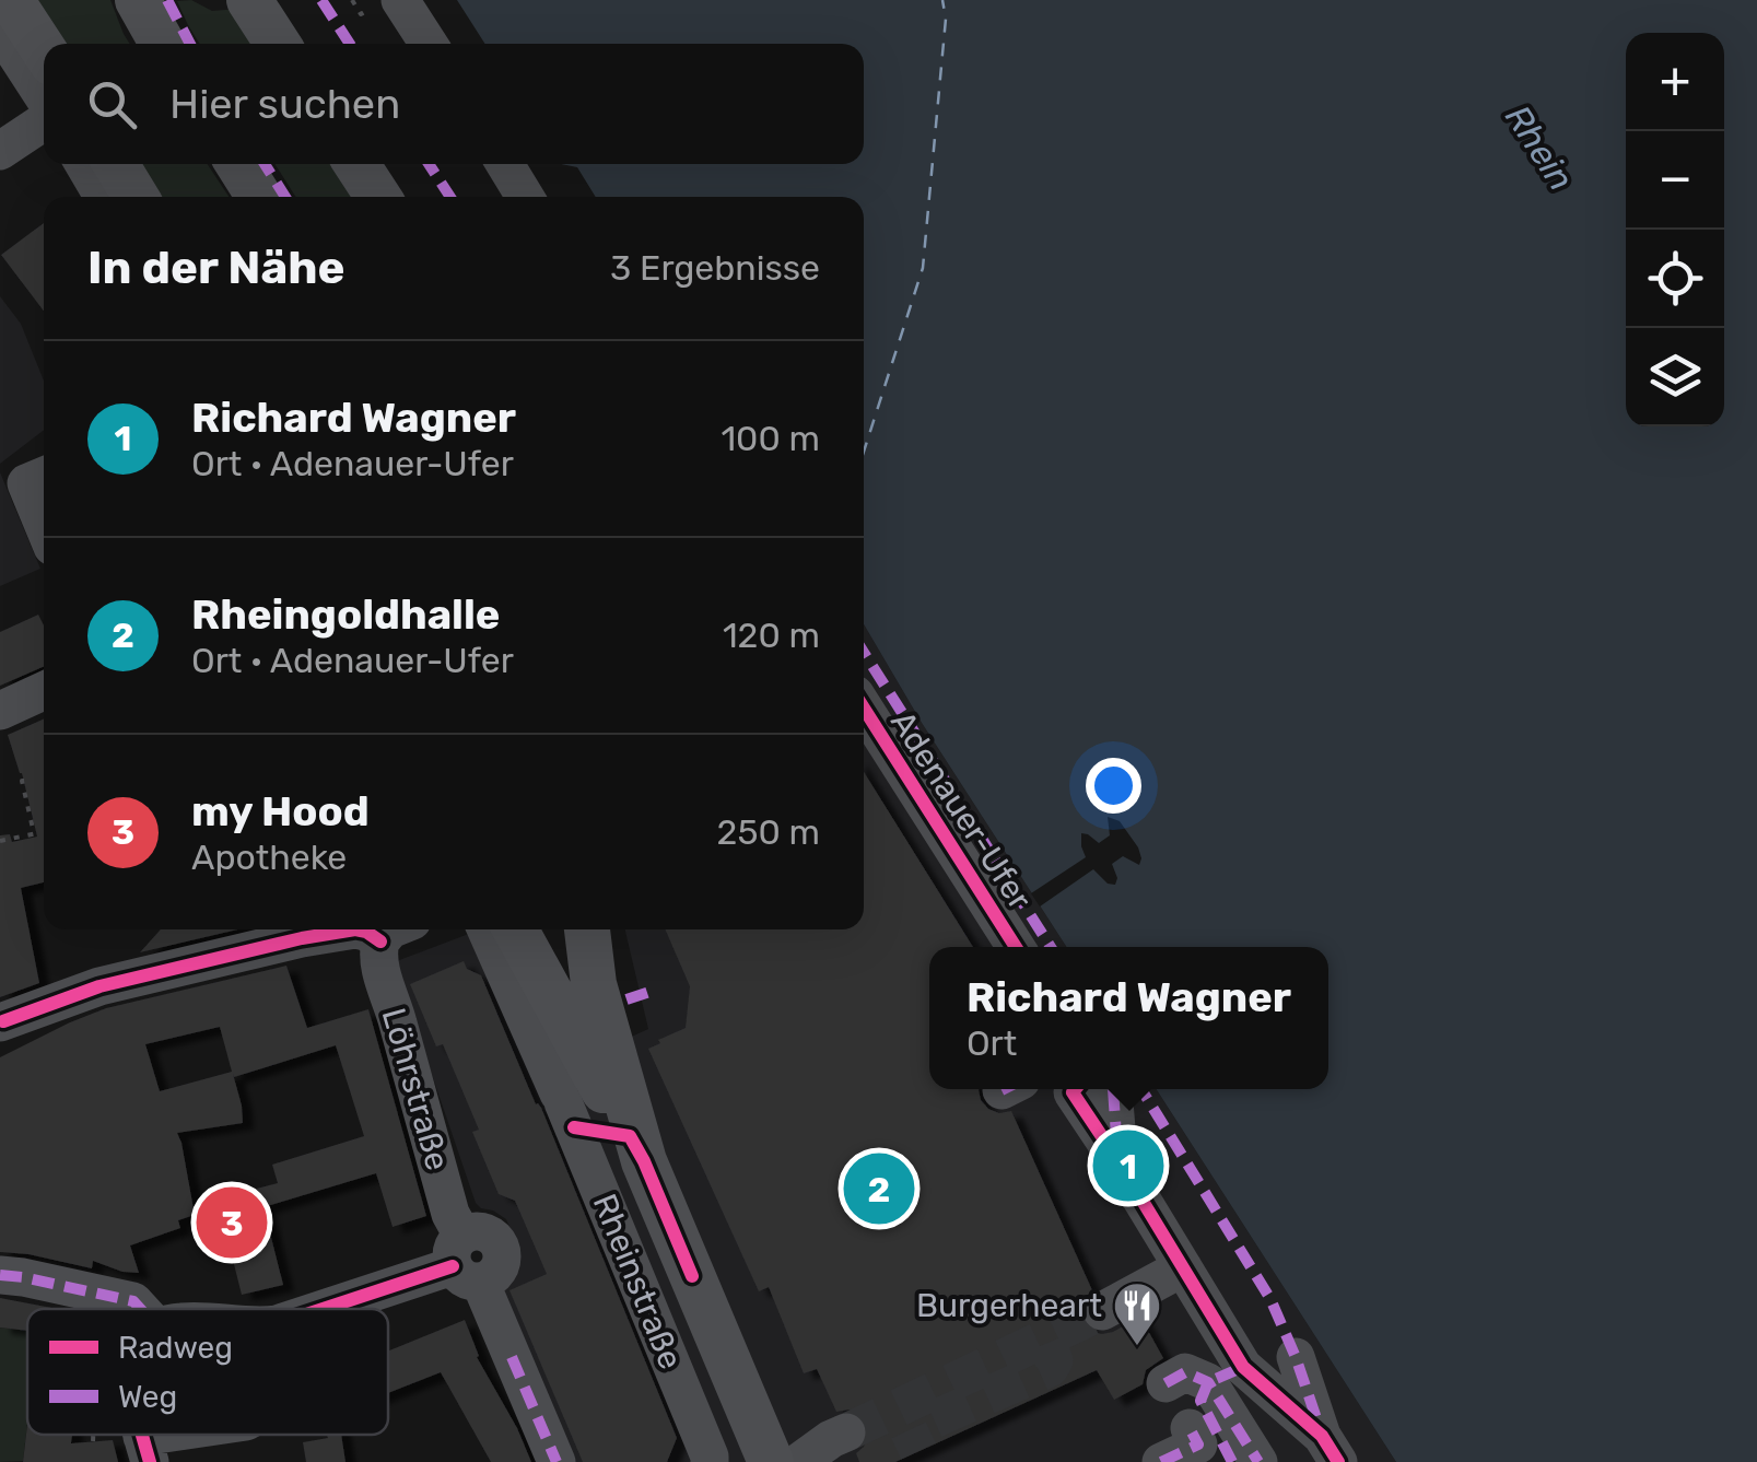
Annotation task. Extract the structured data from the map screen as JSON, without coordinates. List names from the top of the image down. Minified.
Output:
{"streets":{"main road":["Rheinstraße"],"street":["Adenauer-Ufer","Löhrstraße"]},"water":["Rhein"],"places":{"restaurant":["Burgerheart"]},"legend":["Radweg","Weg"],"page":{"map_buttons":["+","−"],"search":"Hier suchen","heading":["In der Nähe","3 Ergebnisse"],"list":[{"mark":"1","name":"Richard Wagner","note":"Ort · Adenauer-Ufer","value":"100 m"},{"mark":"2","name":"Rheingoldhalle","note":"Ort · Adenauer-Ufer","value":"120 m"},{"mark":"3","name":"my Hood","note":"Apotheke","value":"250 m"}],"popup":["Richard Wagner","Ort"],"pins":["1","2","3"]}}
